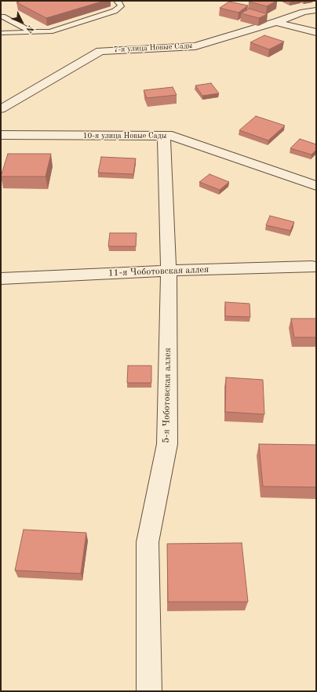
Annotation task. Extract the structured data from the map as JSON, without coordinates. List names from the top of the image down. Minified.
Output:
{"streets":{"street":["7-я улица Новые Сады","10-я улица Новые Сады","11-я Чоботовская аллея","5-я Чоботовская аллея"]},"crossings":[["10-я улица Новые Сады","5-я Чоботовская аллея"],["11-я Чоботовская аллея","5-я Чоботовская аллея"]],"north":"bottom right"}
